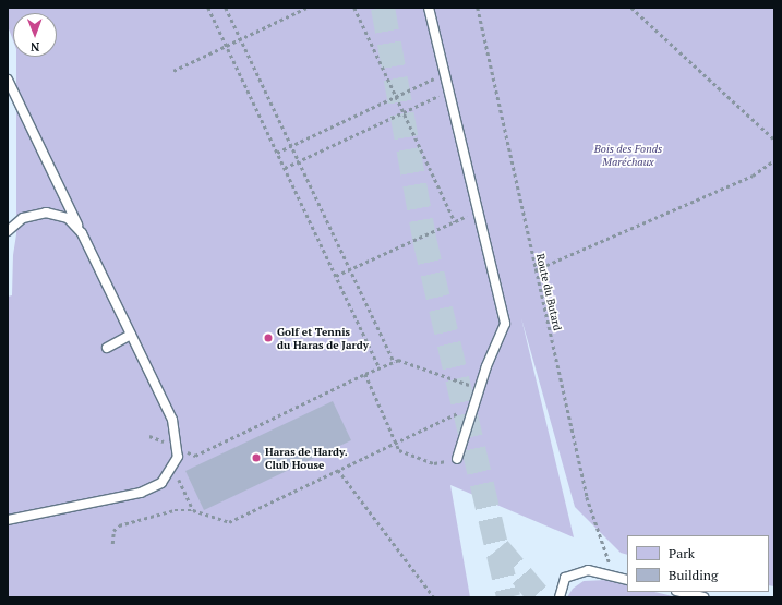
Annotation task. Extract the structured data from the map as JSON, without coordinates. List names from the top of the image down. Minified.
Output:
{"streets":{"path":["Route du Butard"]},"parks":["Bois des Fonds Maréchaux"],"places":["Golf et Tennis du Haras de Jardy","Haras de Hardy. Club House"],"legend":["Park","Building"],"north":"bottom"}
